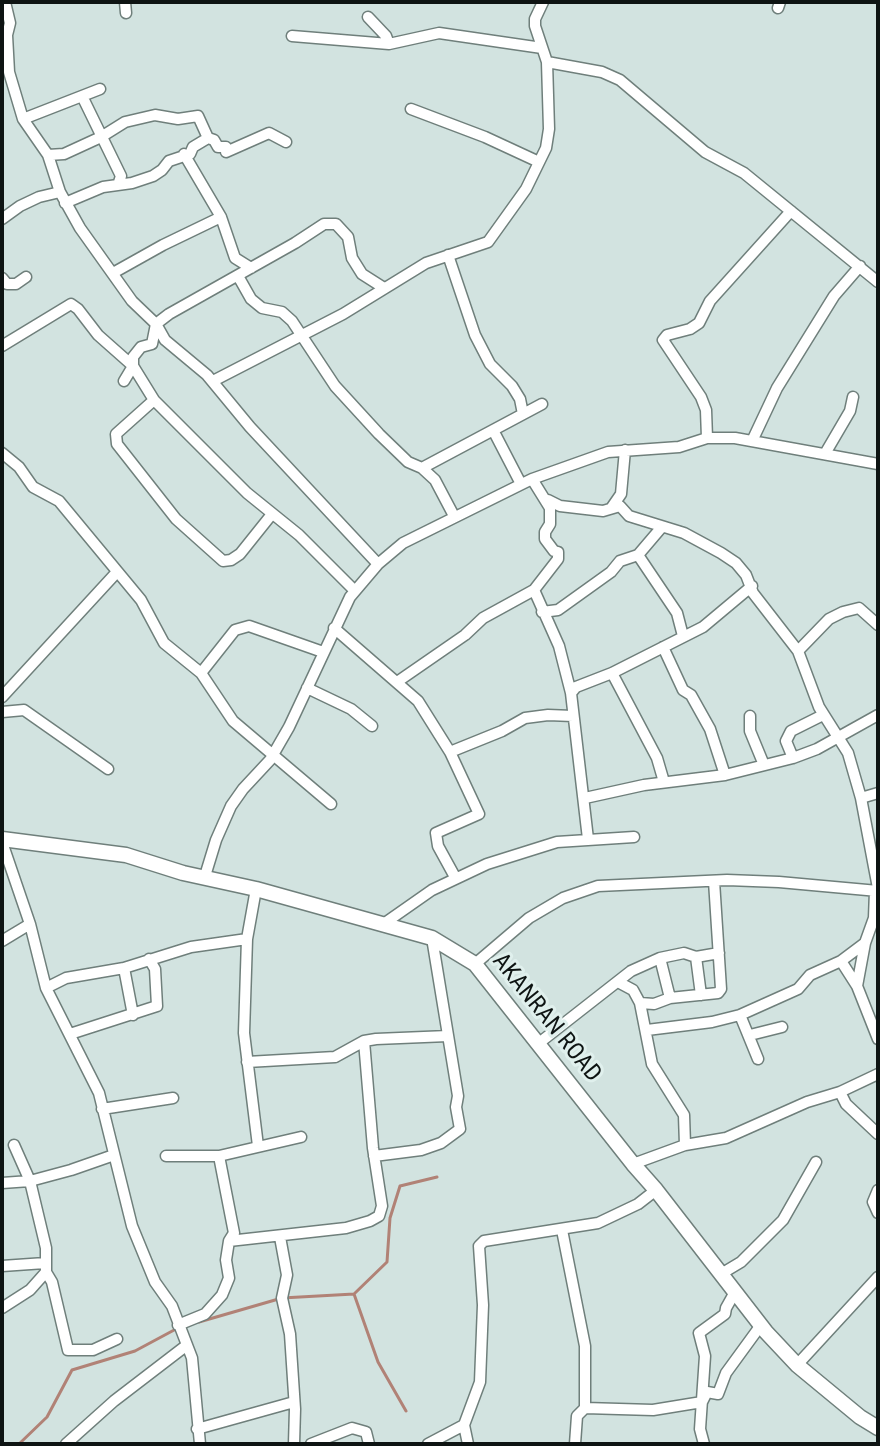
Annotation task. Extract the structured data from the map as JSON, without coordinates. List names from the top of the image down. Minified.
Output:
{"streets":{"main road":["AKANRAN ROAD"]}}
